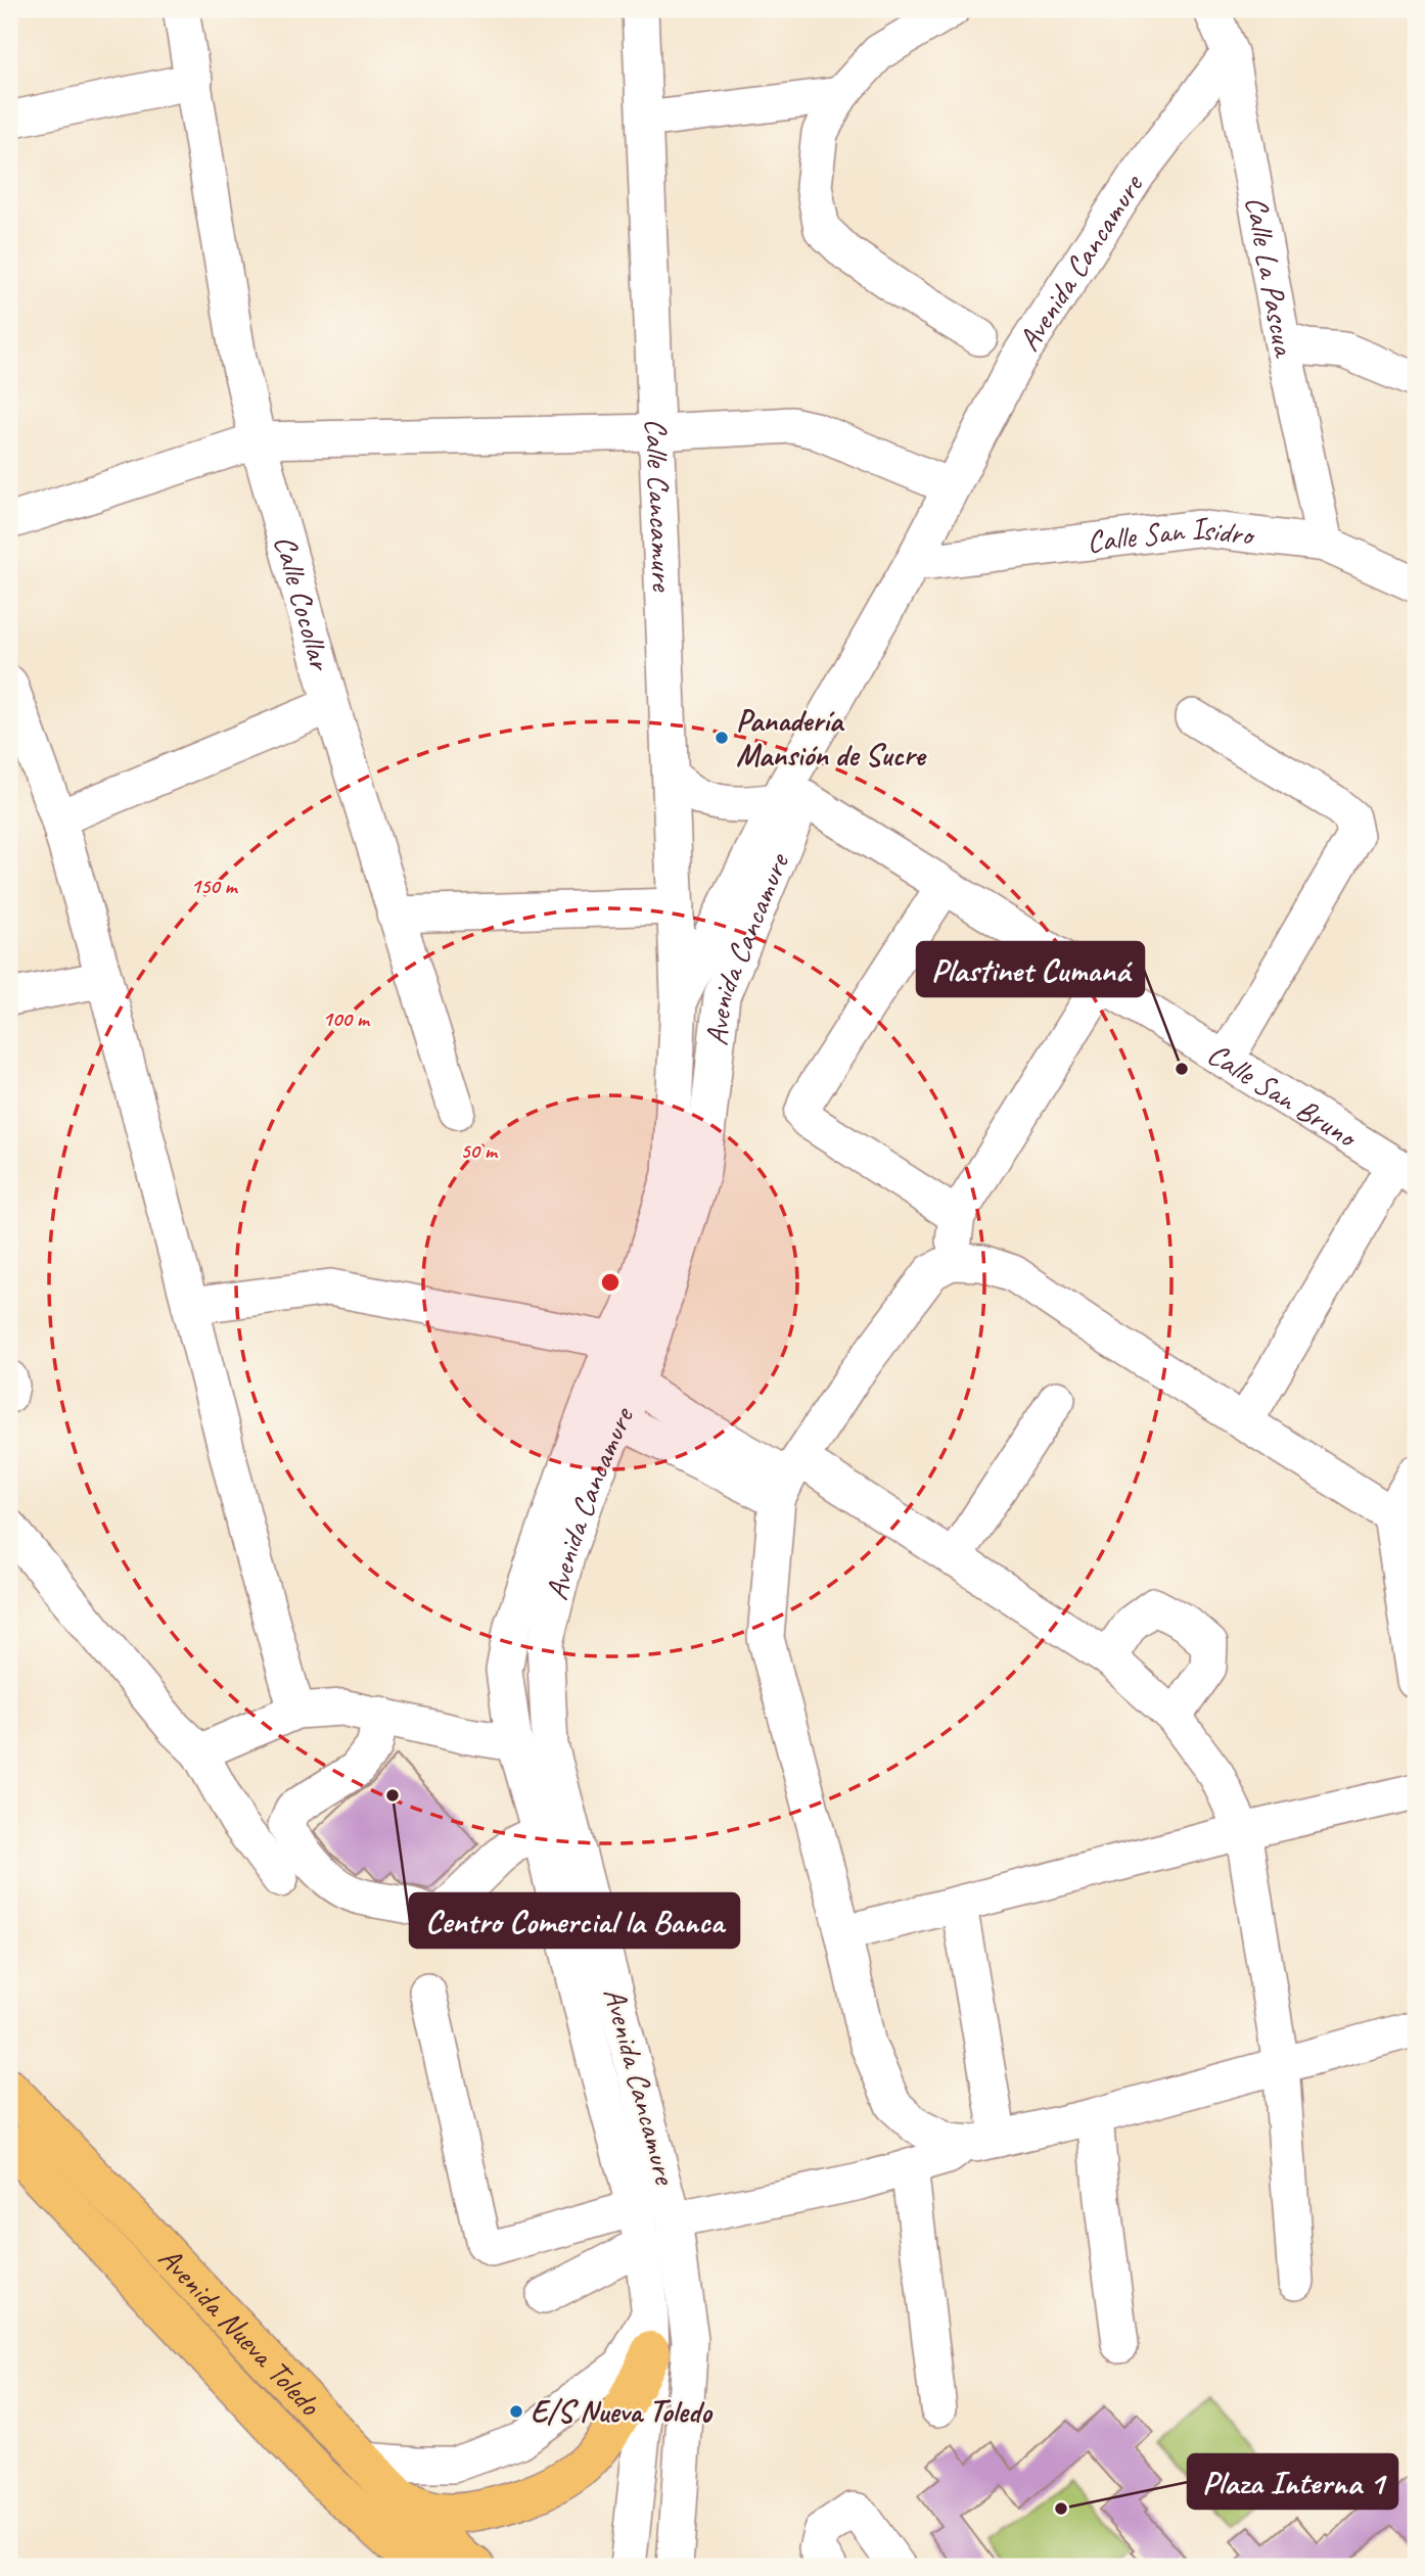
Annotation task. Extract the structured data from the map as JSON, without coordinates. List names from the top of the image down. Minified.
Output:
{"streets":{"main road":["Avenida Nueva Toledo"],"street":["Avenida Cancamure","Calle La Pascua","Calle Cancamure","Calle San Isidro","Calle Cocollar","Calle San Bruno"]},"crossings":[["Avenida Cancamure","Calle La Pascua"],["Avenida Cancamure","Calle Cancamure"],["Avenida Cancamure","Calle San Isidro"],["Avenida Cancamure","Calle San Bruno"],["Calle La Pascua","Calle San Isidro"]],"places":["Panadería Mansión de Sucre","Plastinet Cumaná","Centro Comercial la Banca","E/S Nueva Toledo","Plaza Interna 1"],"rings":["150 m","100 m","50 m"]}
